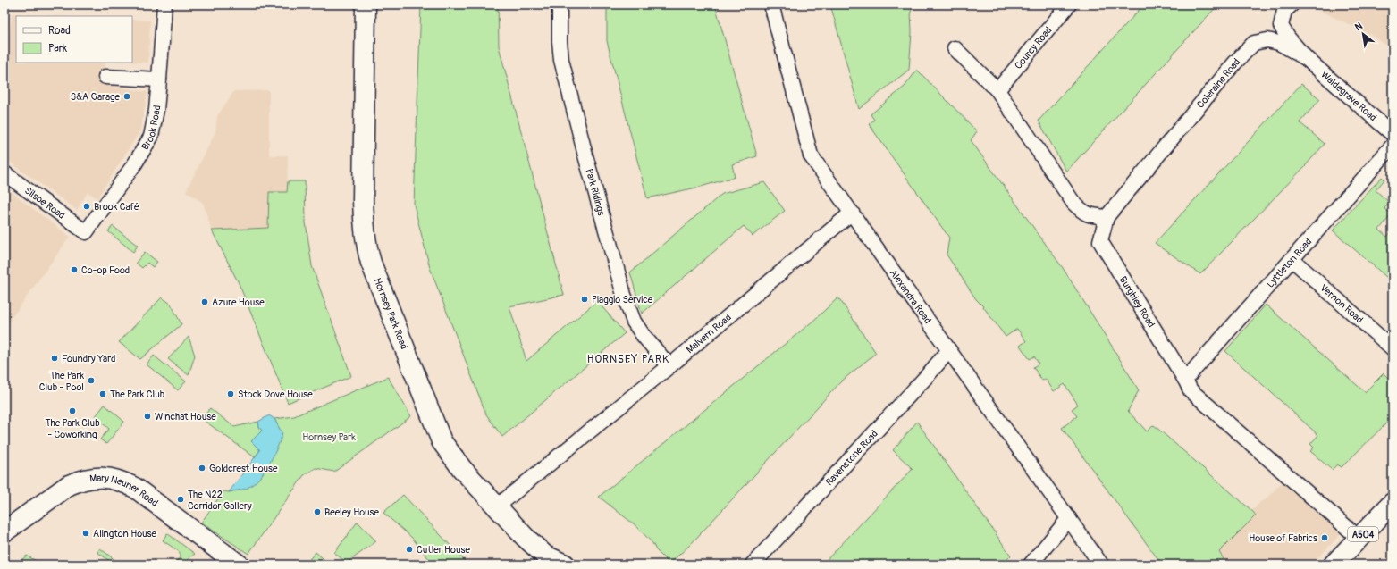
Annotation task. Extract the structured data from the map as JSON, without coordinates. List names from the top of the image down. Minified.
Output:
{"streets":{"main road":["Hornsey Park Road","Mary Neuner Road","A504"],"street":["Courcy Road","Coleraine Road","Waldegrave Road","Brook Road","Park Ridings","Silsoe Road","Lyttleton Road","Alexandra Road","Burghley Road","Vernon Road","Malvern Road","Ravenstone Road"]},"crossings":[["Coleraine Road","Waldegrave Road"],["Coleraine Road","Burghley Road"],["Brook Road","Silsoe Road"],["Park Ridings","Malvern Road"],["Lyttleton Road","Burghley Road"],["Lyttleton Road","Vernon Road"],["Alexandra Road","Malvern Road"],["Alexandra Road","Ravenstone Road"],["Burghley Road","A504"],["Hornsey Park Road","Malvern Road"]],"districts":["HORNSEY PARK"],"parks":["Hornsey Park"],"places":["S&A Garage","Brook Café","Co-op Food","Piaggio Service","Azure House","Foundry Yard","The Park Club - Pool","The Park Club","Stock Dove House","The Park Club - Coworking","Winchat House","Goldcrest House","The N22 Corridor Gallery","Beeley House","Alington House","House of Fabrics","Cutler House"],"legend":["Road","Park"],"north":"top left"}
